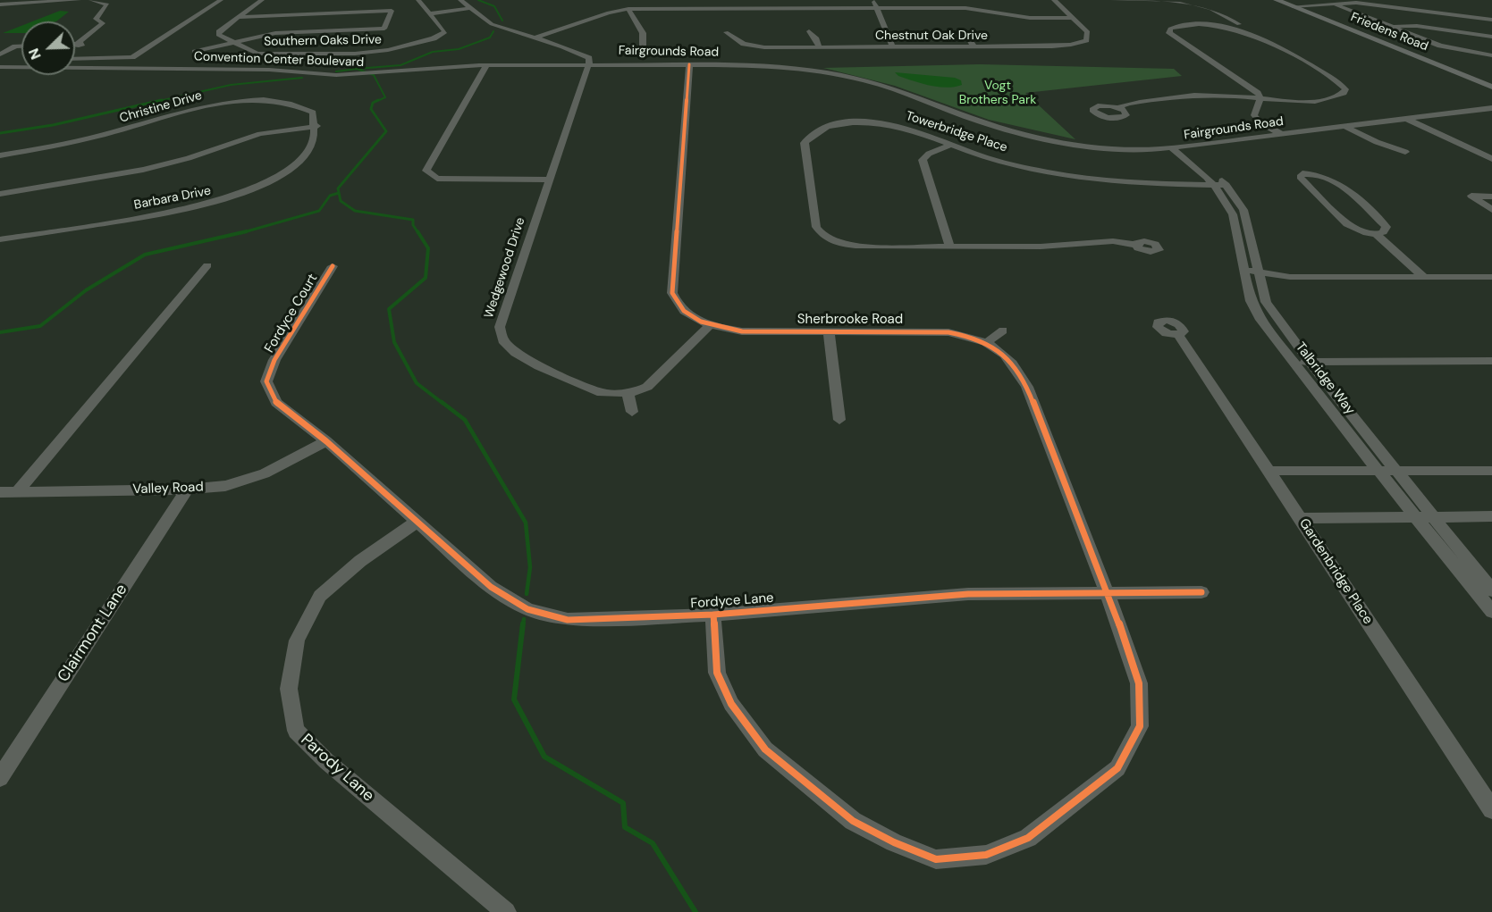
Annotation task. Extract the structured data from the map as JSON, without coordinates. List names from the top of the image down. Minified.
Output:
{"streets":{"main road":["Friedens Road"],"street":["Chestnut Oak Drive","Southern Oaks Drive","Fairgrounds Road","Convention Center Boulevard","Christine Drive","Towerbridge Place","Barbara Drive","Wedgewood Drive","Fordyce Court","Sherbrooke Road","Talbridge Way","Valley Road","Gardenbridge Place","Fordyce Lane","Clairmont Lane","Parody Lane"]},"crossings":[["Fairgrounds Road","Convention Center Boulevard"],["Fairgrounds Road","Wedgewood Drive"],["Fairgrounds Road","Sherbrooke Road"],["Fairgrounds Road","Talbridge Way"],["Convention Center Boulevard","Wedgewood Drive"],["Christine Drive","Barbara Drive"],["Towerbridge Place","Talbridge Way"],["Wedgewood Drive","Sherbrooke Road"],["Fordyce Court","Valley Road"],["Fordyce Court","Fordyce Lane"],["Sherbrooke Road","Fordyce Lane"],["Valley Road","Fordyce Lane"],["Valley Road","Clairmont Lane"],["Fordyce Lane","Parody Lane"]],"parks":["Vogt Brothers Park"],"north":"bottom left"}
